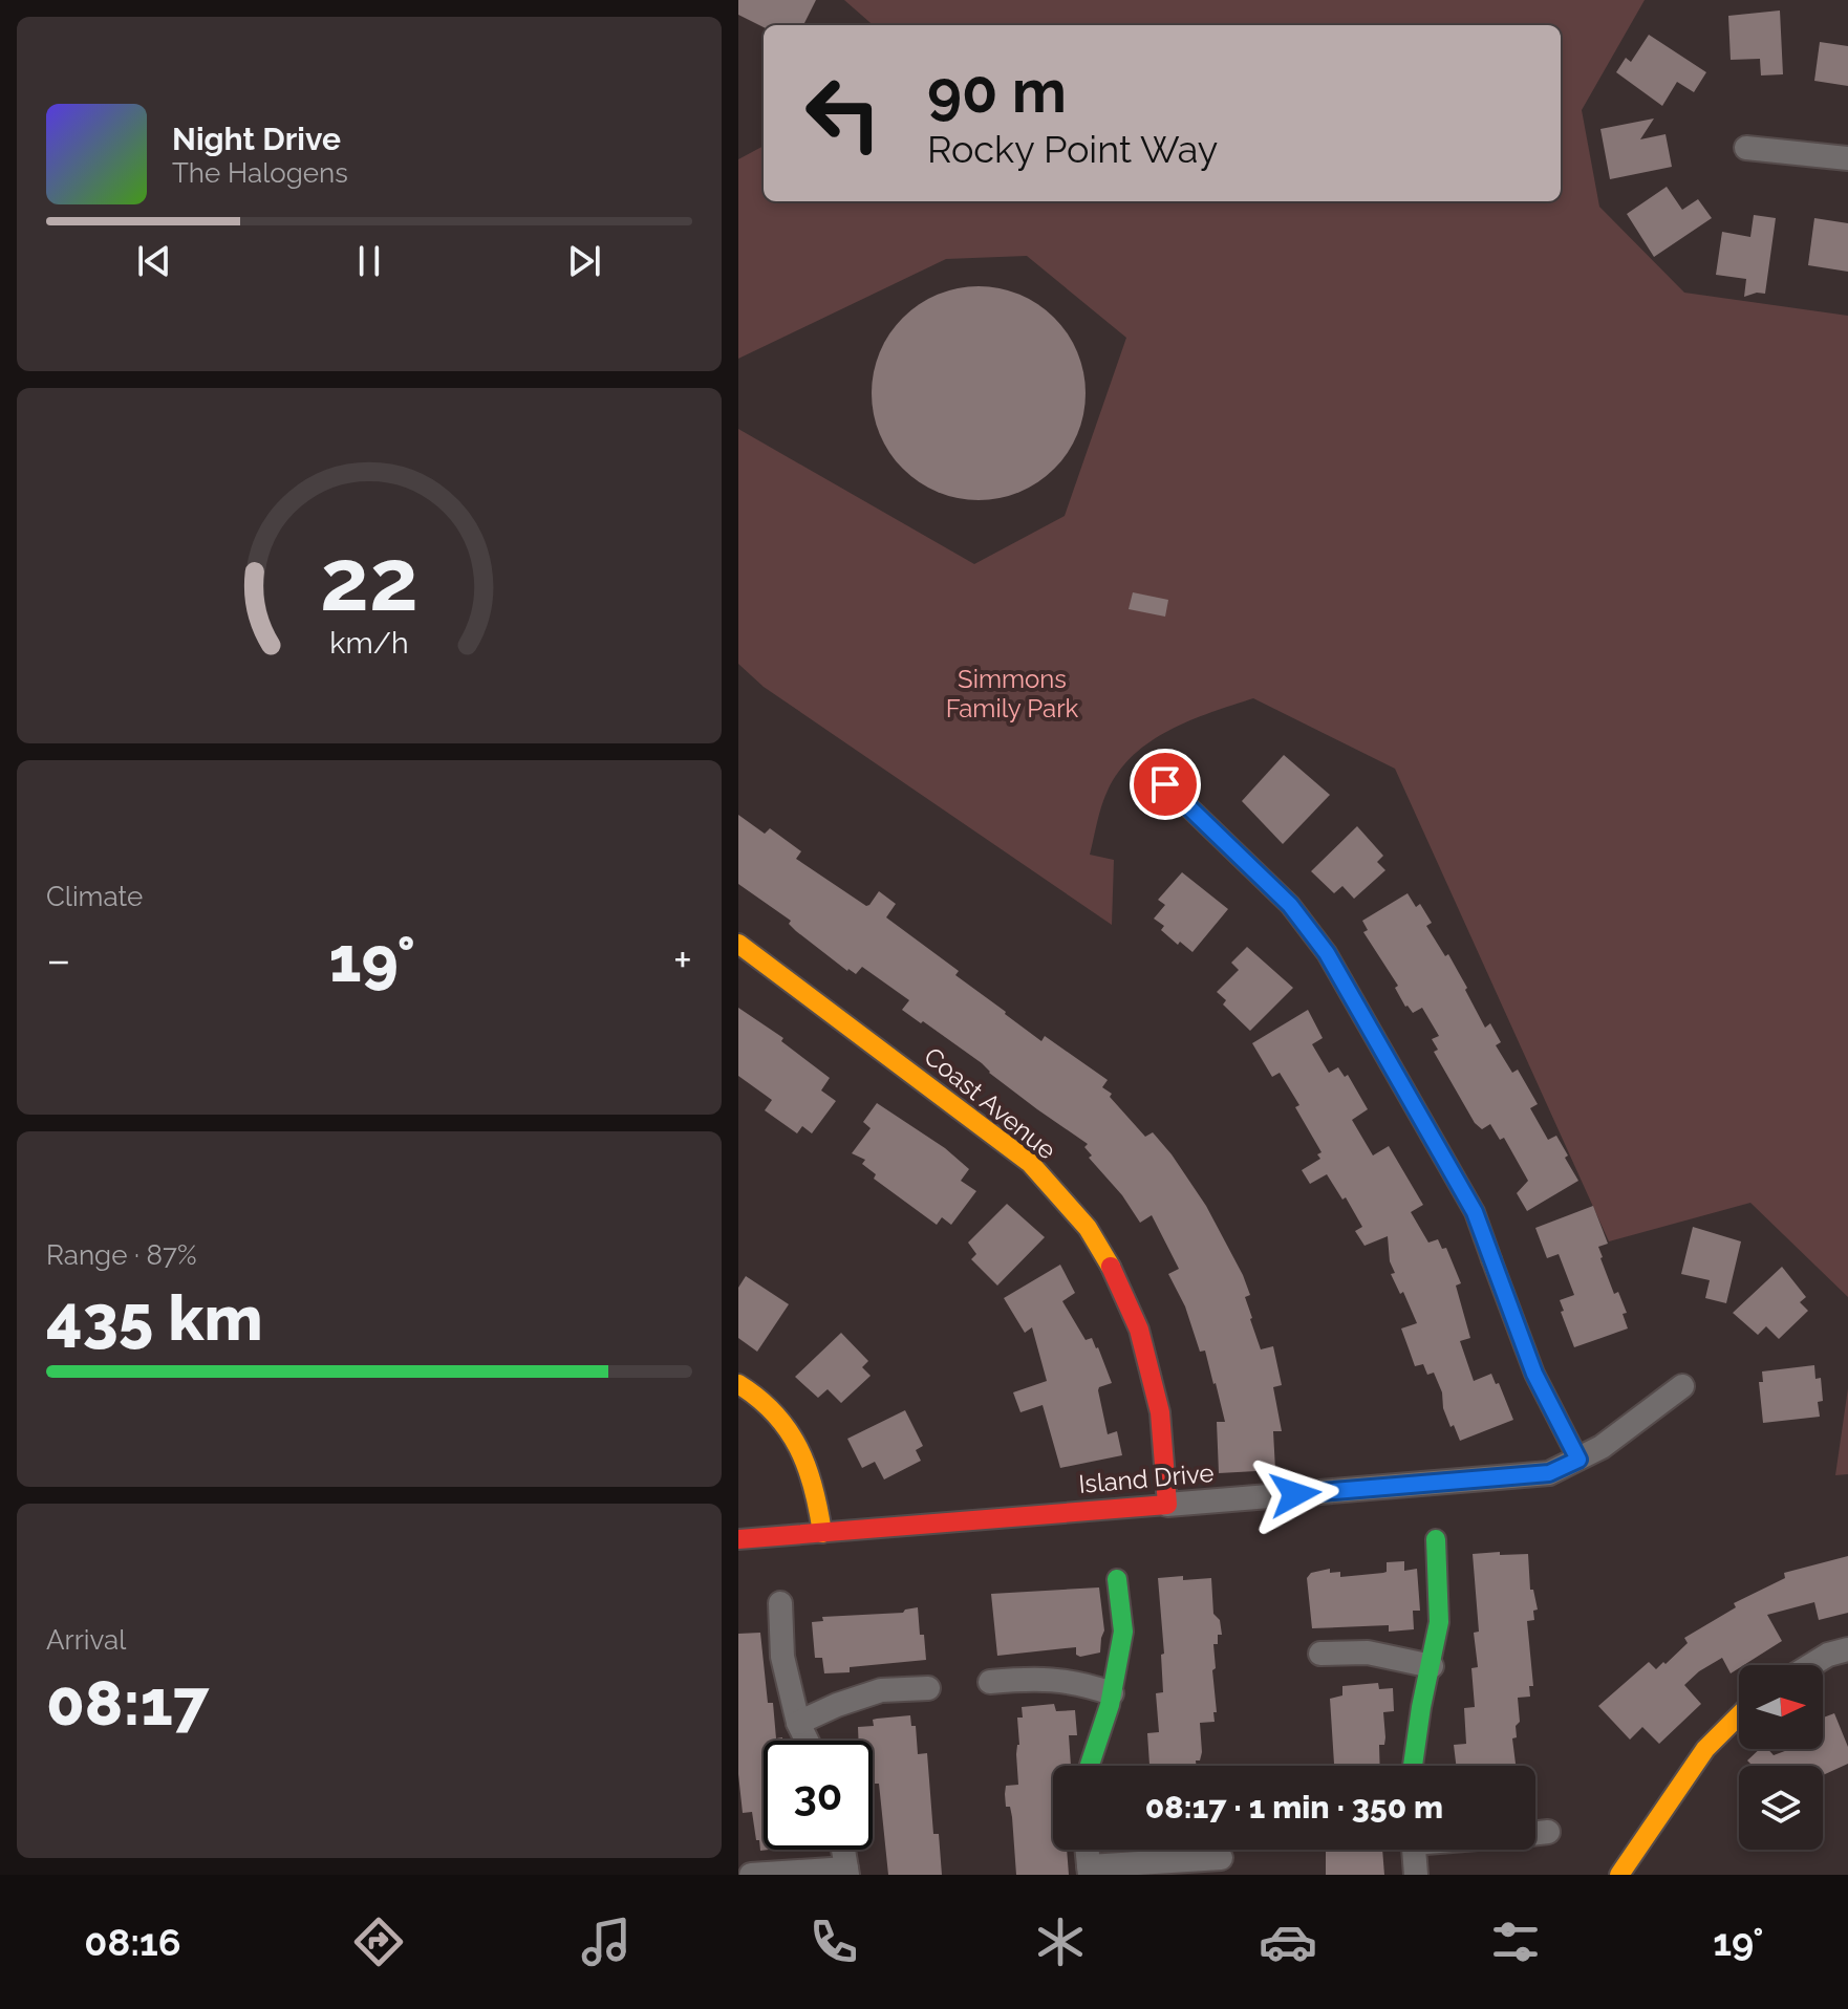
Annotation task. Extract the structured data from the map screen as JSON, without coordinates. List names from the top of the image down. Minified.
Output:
{"streets":{"street":["Coast Avenue","Island Drive"]},"crossings":[["Coast Avenue","Island Drive"]],"parks":["Simmons Family Park"],"north":"right","page":{"turn":["90 m","Rocky Point Way"],"song":["Night Drive","The Halogens"],"tile":["Climate",["Range · 87%","435 km"],["Arrival","08:17"]],"heat":["−","19°","+"],"limit":"30","trip":"08:17 · 1 min · 350 m","tabs":["08:16","19°"],"gauge":["22","km/h"]}}
